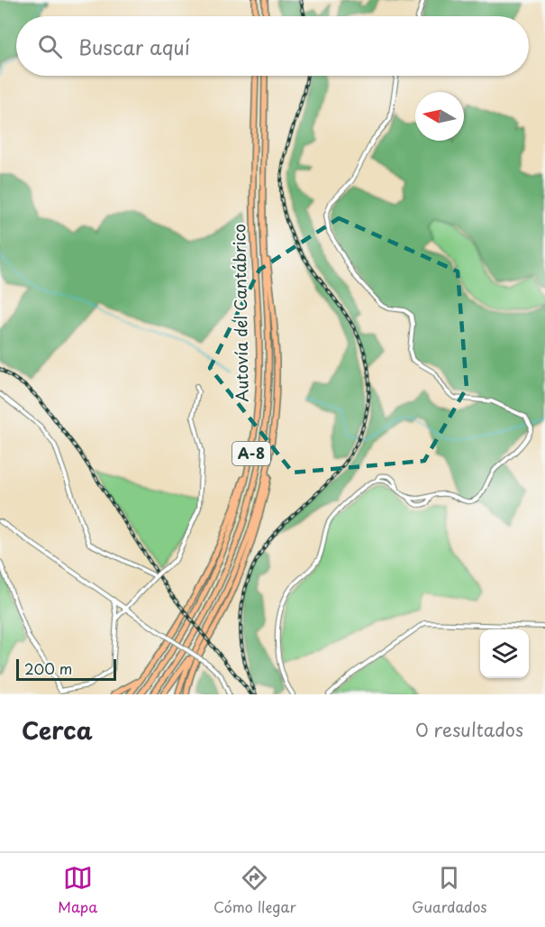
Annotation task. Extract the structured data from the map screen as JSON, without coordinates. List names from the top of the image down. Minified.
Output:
{"streets":{"highway":["Autovía del Cantábrico","A-8"]},"scale_bar":"200 m","north":"left","page":{"search":"Buscar aquí","scale":"200 m","heading":["Cerca","0 resultados"],"nav":["Mapa","Cómo llegar","Guardados"]}}
